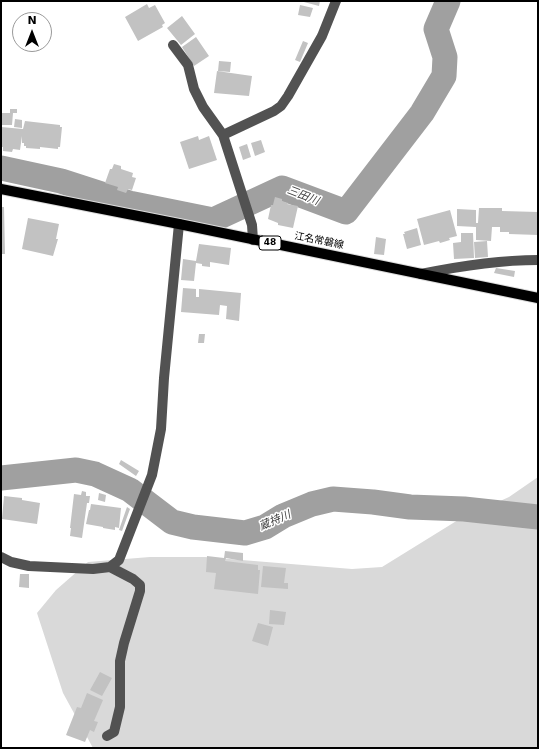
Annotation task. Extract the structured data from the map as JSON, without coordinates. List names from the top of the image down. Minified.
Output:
{"streets":{"main road":["江名常磐線","48"]},"water":["三田川","蔵持川"],"north":"top"}
